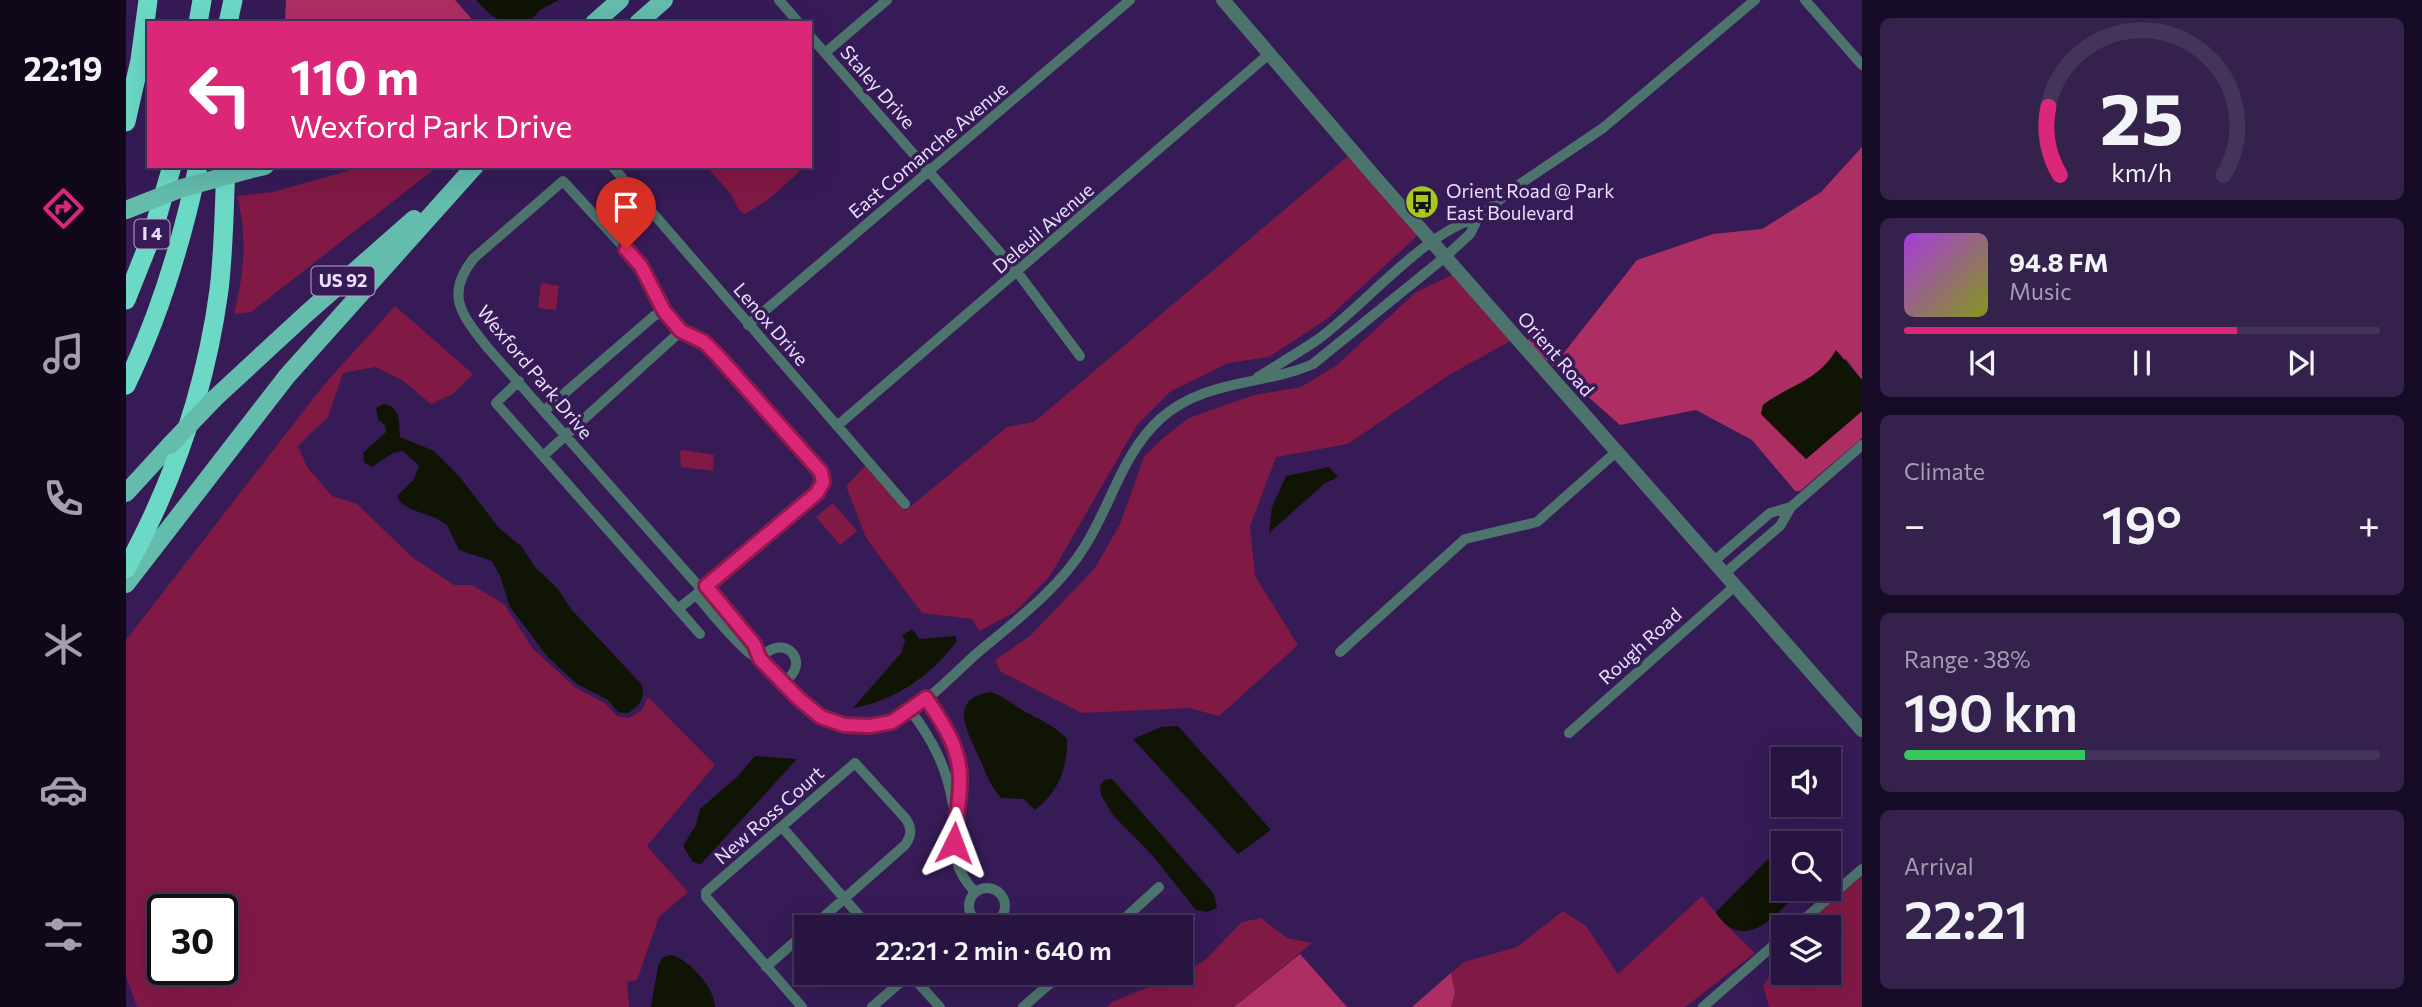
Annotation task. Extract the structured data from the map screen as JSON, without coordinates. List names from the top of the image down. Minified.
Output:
{"streets":{"highway":["I 4"],"main road":["US 92"],"street":["Staley Drive","East Comanche Avenue","Deleuil Avenue","Lenox Drive","Orient Road","Wexford Park Drive","Rough Road","New Ross Court"]},"crossings":[["Staley Drive","East Comanche Avenue"],["Staley Drive","Deleuil Avenue"],["East Comanche Avenue","Lenox Drive"],["Deleuil Avenue","Lenox Drive"],["Deleuil Avenue","Orient Road"],["Orient Road","Wexford Park Drive"],["Orient Road","Rough Road"]],"places":{"bus stop":["Orient Road @ Park East Boulevard"]},"page":{"tabs":"22:19","turn":["110 m","Wexford Park Drive"],"song":["94.8 FM","Music"],"tile":["Climate",["Range · 38%","190 km"],["Arrival","22:21"]],"heat":["−","19°","+"],"limit":"30","trip":"22:21 · 2 min · 640 m","gauge":["25","km/h"]}}
